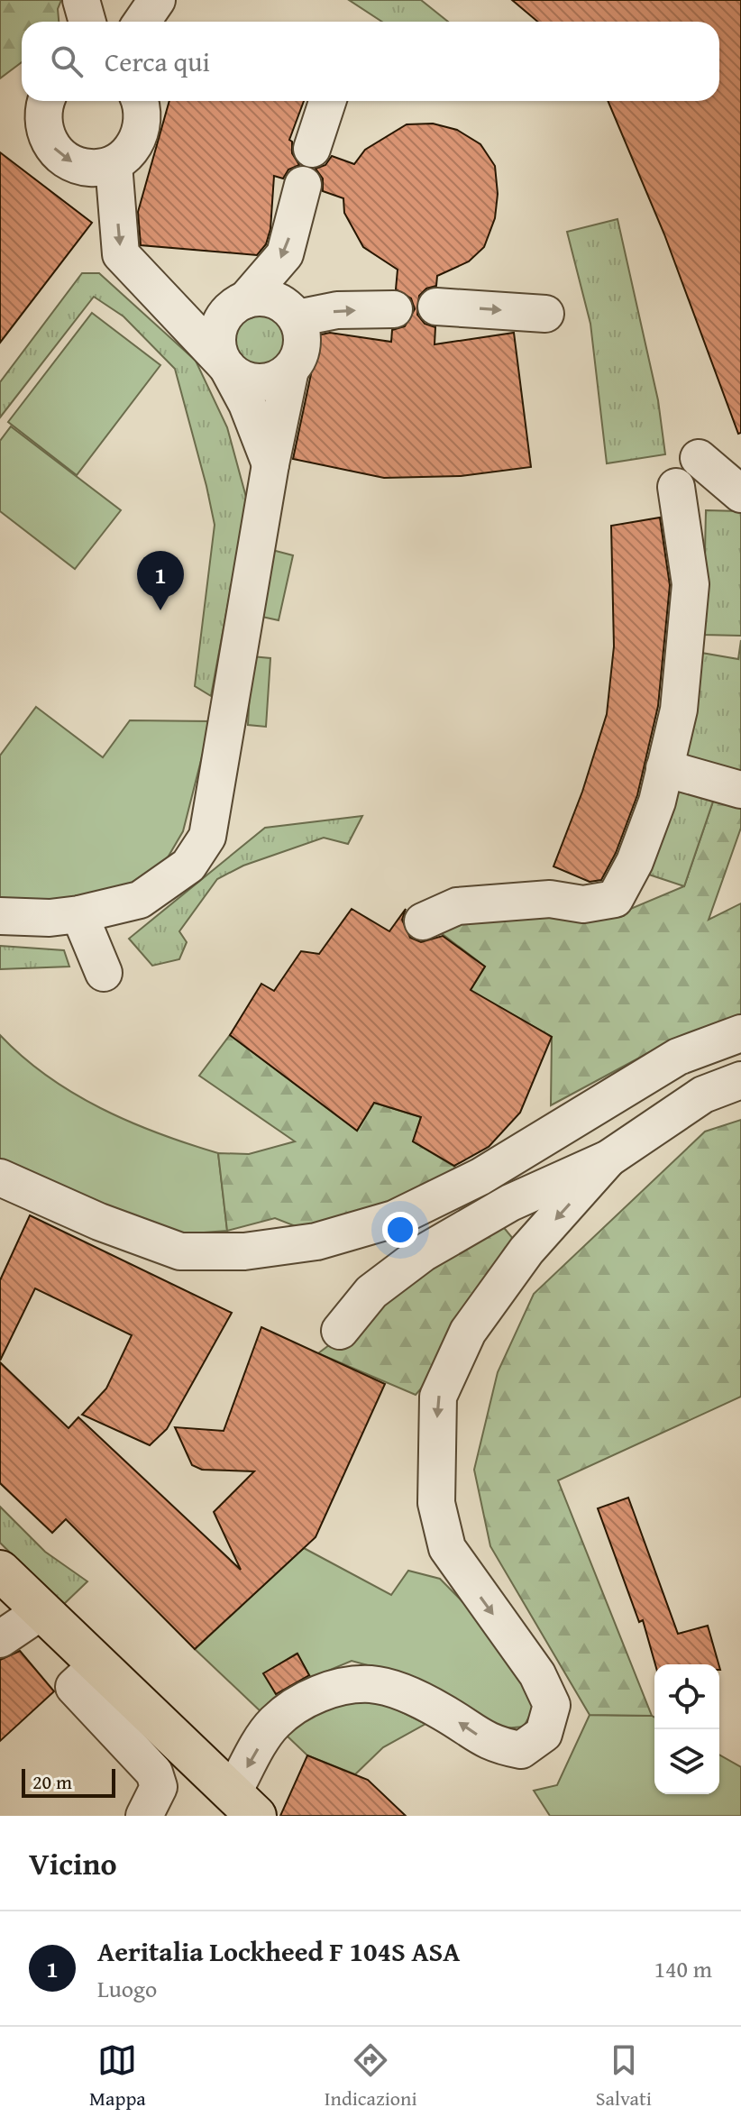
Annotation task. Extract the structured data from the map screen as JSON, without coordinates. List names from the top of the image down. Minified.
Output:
{"scale_bar":"20 m","page":{"search":"Cerca qui","pins":"1","scale":"20 m","heading":"Vicino","list":[{"mark":"1","name":"Aeritalia Lockheed F 104S ASA","note":"Luogo","value":"140 m"}],"nav":["Mappa","Indicazioni","Salvati"]}}
